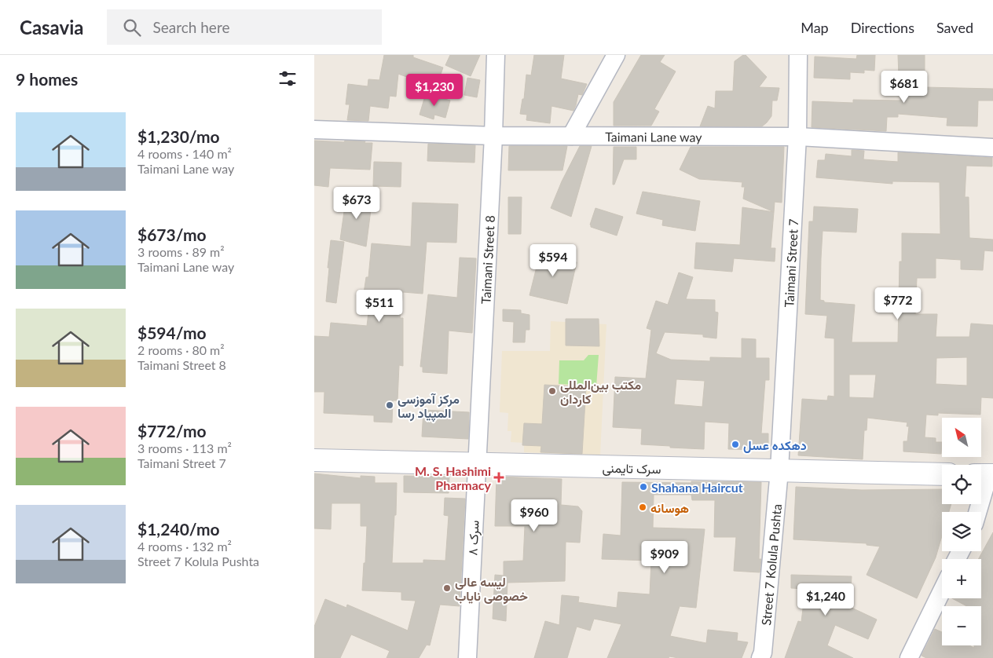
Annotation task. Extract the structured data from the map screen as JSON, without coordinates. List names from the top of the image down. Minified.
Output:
{"streets":{"main road":["سرک تایمنی"],"street":["Taimani Lane way","Taimani Street 8","Taimani Street 7","سرک ۸","Street 7 Kolula Pushta"]},"crossings":[["Taimani Lane way","Taimani Street 8"],["Taimani Lane way","Taimani Street 7"],["Taimani Street 8","سرک تایمنی"],["Taimani Street 8","سرک ۸"],["Taimani Street 7","سرک تایمنی"],["Taimani Street 7","Street 7 Kolula Pushta"],["سرک تایمنی","سرک ۸"],["سرک تایمنی","Street 7 Kolula Pushta"]],"places":{"other":["مکتب بین‌المللی کاردان","مرکز آموزسی المپیاد رسا","دهکده عسل","Shahana Haircut","هوسانه","لیسه عالی خصوصی نایاب"],"health":["M. S. Hashimi Pharmacy"]},"north":"top left","page":{"header":"Casavia","search":"Search here","nav":["Map","Directions","Saved"],"heading":"9 homes","price":["$681","$1,230","$673","$594","$772","$511","$960","$909","$1,240"],"list":[{"name":"$1,230/mo","note":"4 rooms · 140 m² · Taimani Lane way"},{"name":"$673/mo","note":"3 rooms · 89 m² · Taimani Lane way"},{"name":"$594/mo","note":"2 rooms · 80 m² · Taimani Street 8"},{"name":"$772/mo","note":"3 rooms · 113 m² · Taimani Street 7"},{"name":"$1,240/mo","note":"4 rooms · 132 m² · Street 7 Kolula Pushta"}],"map_buttons":["+","−"]}}
